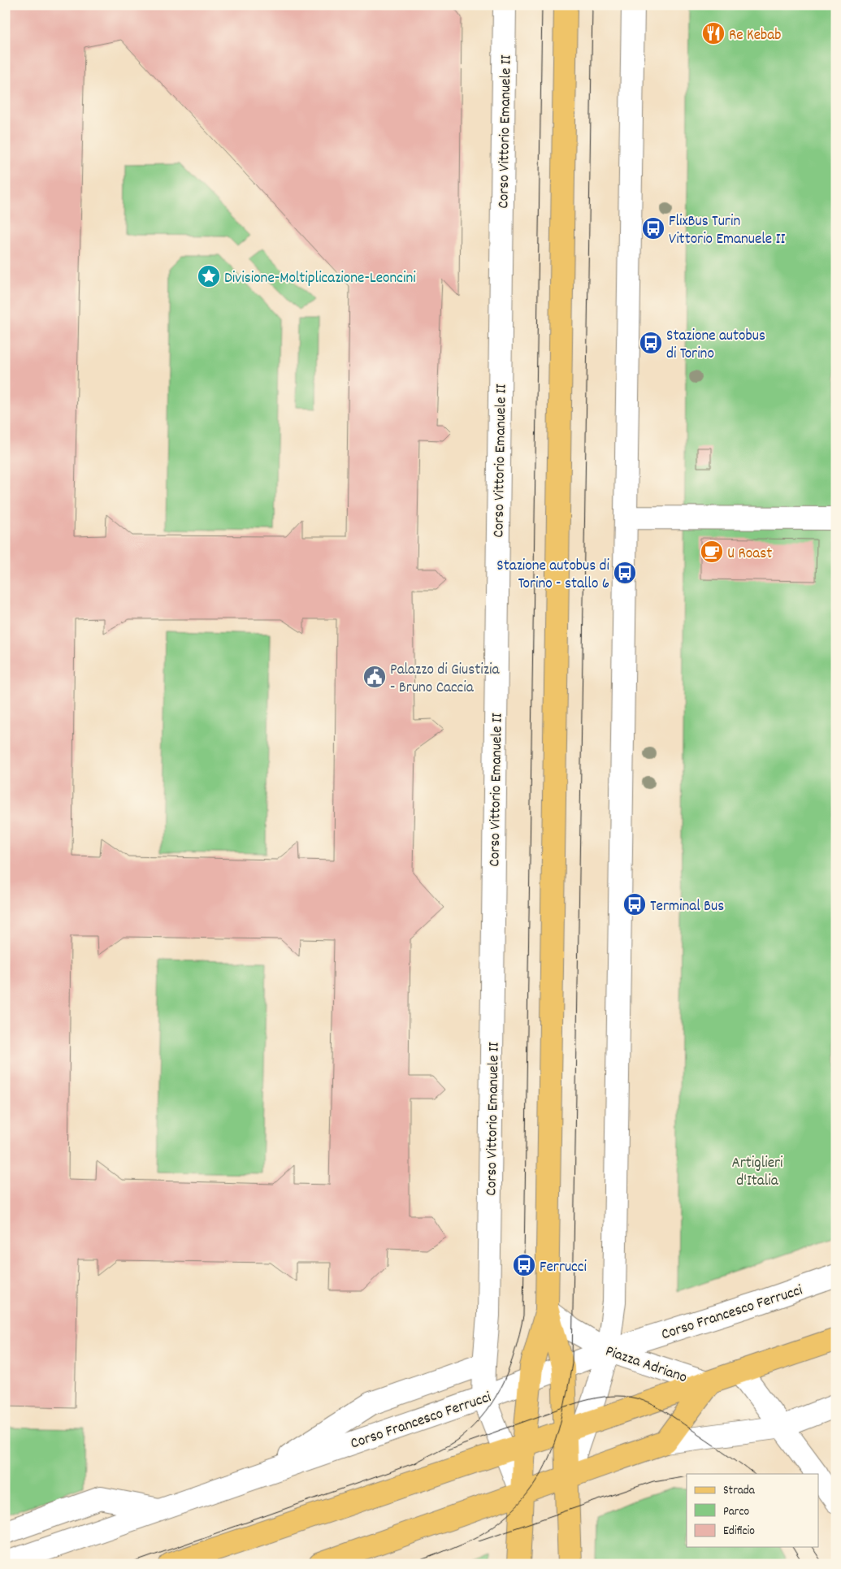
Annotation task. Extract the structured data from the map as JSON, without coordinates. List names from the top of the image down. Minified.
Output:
{"streets":{"main road":["Corso Vittorio Emanuele II"],"street":["Corso Francesco Ferrucci","Piazza Adriano"]},"crossings":[["Corso Vittorio Emanuele II","Corso Francesco Ferrucci"],["Corso Vittorio Emanuele II","Piazza Adriano"],["Corso Francesco Ferrucci","Piazza Adriano"]],"parks":["Artiglieri d'Italia"],"places":{"restaurant":["Re Kebab"],"bus stop":["FlixBus Turin Vittorio Emanuele II","Stazione autobus di Torino","Stazione autobus di Torino - stallo 6","Terminal Bus","Ferrucci"],"place":["Divisione-Moltiplicazione-Leoncini"],"cafe":["U Roast"],"public building":["Palazzo di Giustizia - Bruno Caccia"]},"legend":["Strada","Parco","Edificio"]}
